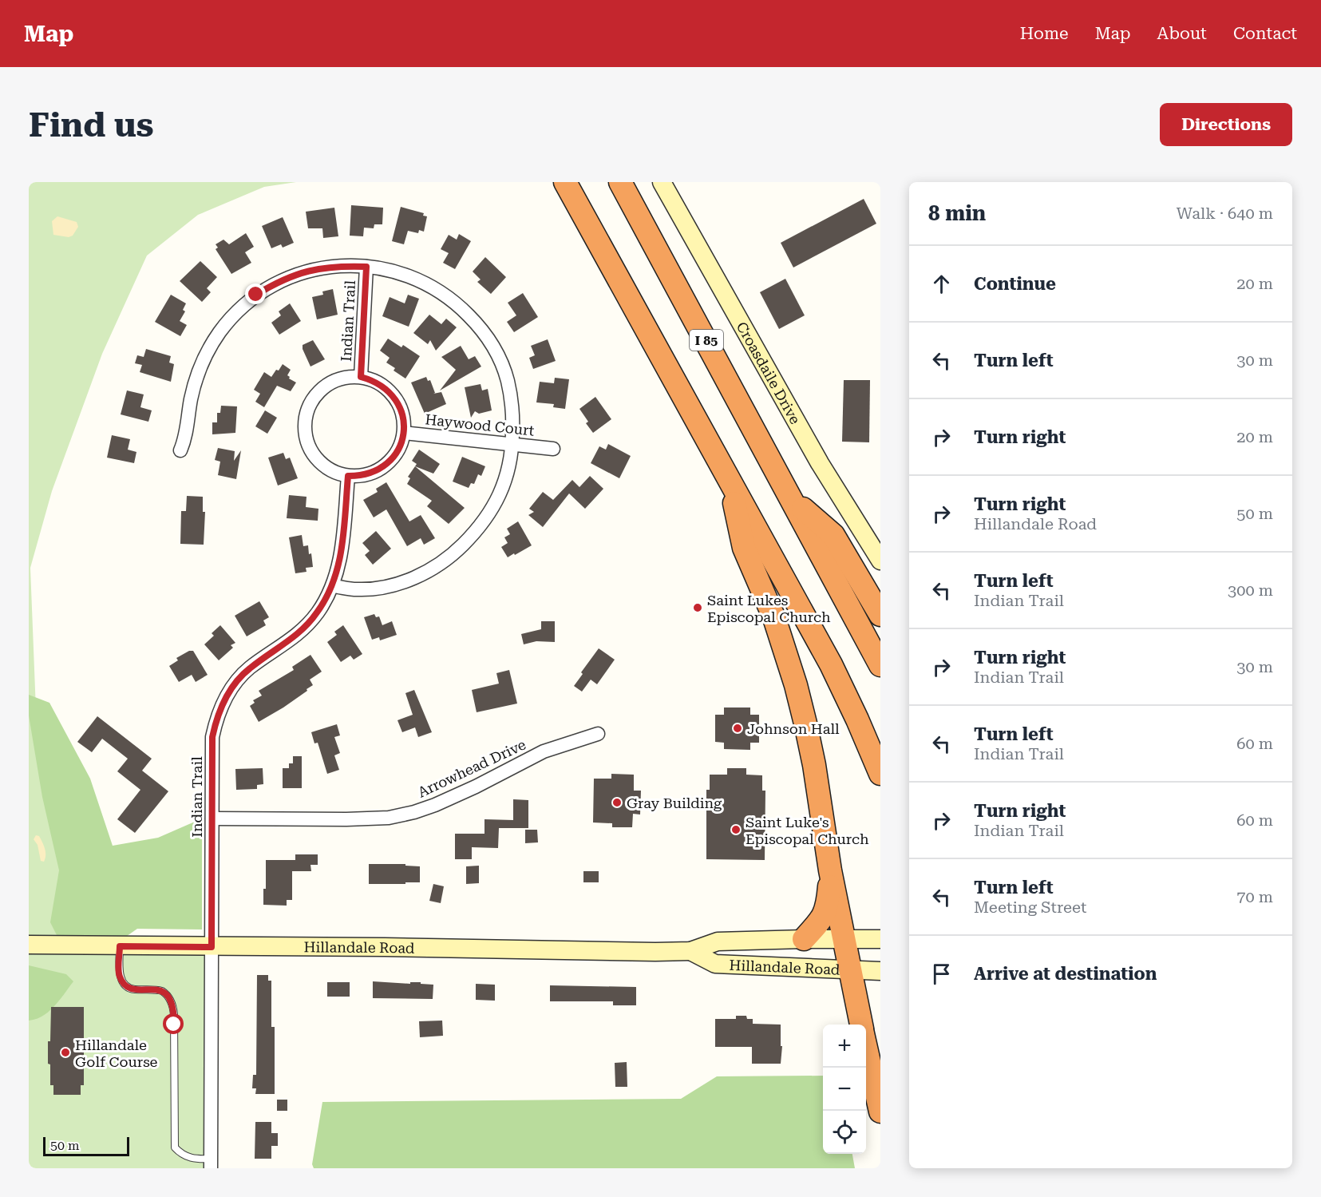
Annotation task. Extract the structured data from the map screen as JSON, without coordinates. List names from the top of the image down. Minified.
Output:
{"streets":{"highway":["I 85"],"main road":["Croasdaile Drive","Hillandale Road"],"street":["Indian Trail","Haywood Court","Arrowhead Drive"]},"crossings":[["Indian Trail","Haywood Court"],["Indian Trail","Arrowhead Drive"],["Indian Trail","Hillandale Road"]],"places":["Saint Lukes Episcopal Church","Johnson Hall","Gray Building","Saint Luke's Episcopal Church","Hillandale Golf Course"],"scale_bar":"50 m","page":{"header":"Map","nav":["Home","Map","About","Contact"],"buttons":"Directions","title":"Find us","heading":["8 min","Walk · 640 m"],"list":[["Continue","20 m"],["Turn left","30 m"],["Turn right","20 m"],["Turn right","Hillandale Road","50 m"],["Turn left","Indian Trail","300 m"],["Turn right","Indian Trail","30 m"],["Turn left","Indian Trail","60 m"],["Turn right","Indian Trail","60 m"],["Turn left","Meeting Street","70 m"],"Arrive at destination"],"map_buttons":["+","−"],"scale":"50 m"}}
